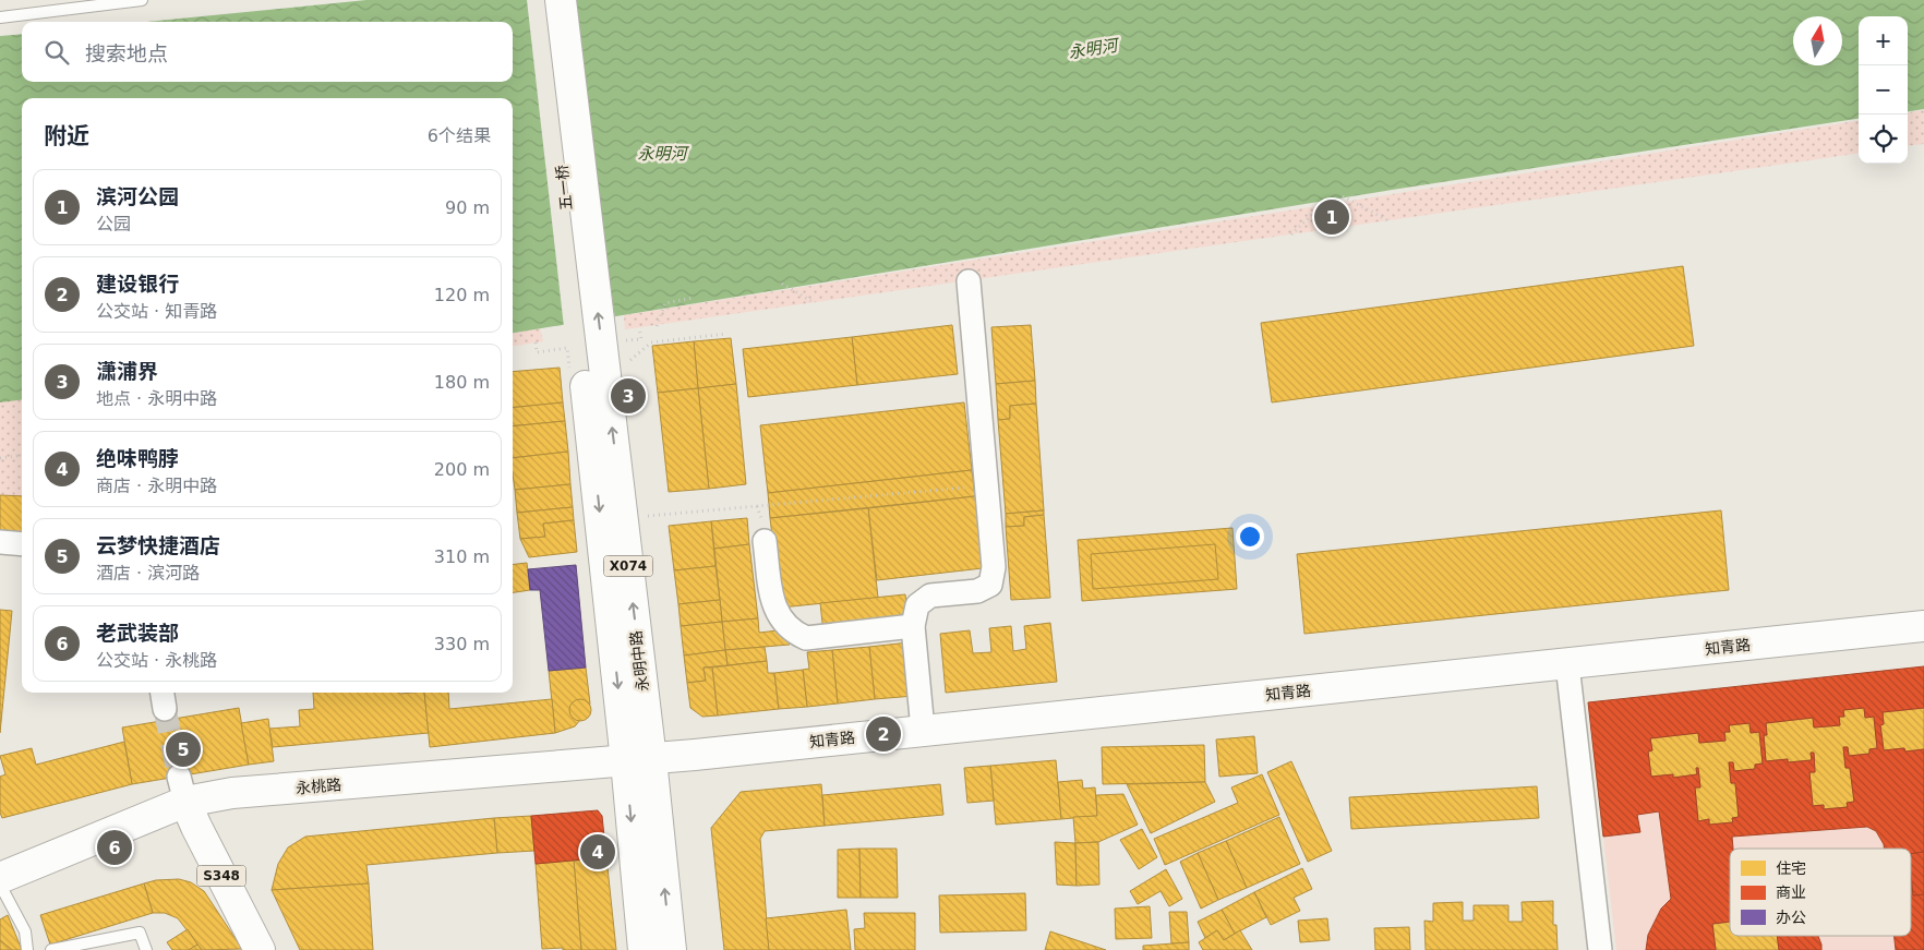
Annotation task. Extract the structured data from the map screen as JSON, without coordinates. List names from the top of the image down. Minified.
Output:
{"streets":{"main road":["五一桥","X074","知青路","永明中路","永桃路","S348"]},"crossings":[["五一桥","永明中路"],["知青路","永明中路"],["知青路","永桃路"],["永明中路","永桃路"],["永桃路","S348"]],"water":["永明河"],"legend":["住宅","商业","办公"],"north":"top","page":{"map_buttons":["+","−"],"search":"搜索地点","heading":["附近","6个结果"],"list":[{"mark":"1","name":"滨河公园","note":"公园","value":"90 m"},{"mark":"2","name":"建设银行","note":"公交站 · 知青路","value":"120 m"},{"mark":"3","name":"潇浦界","note":"地点 · 永明中路","value":"180 m"},{"mark":"4","name":"绝味鸭脖","note":"商店 · 永明中路","value":"200 m"},{"mark":"5","name":"云梦快捷酒店","note":"酒店 · 滨河路","value":"310 m"},{"mark":"6","name":"老武装部","note":"公交站 · 永桃路","value":"330 m"}],"pins":["1","3","2","5","6","4"]}}
